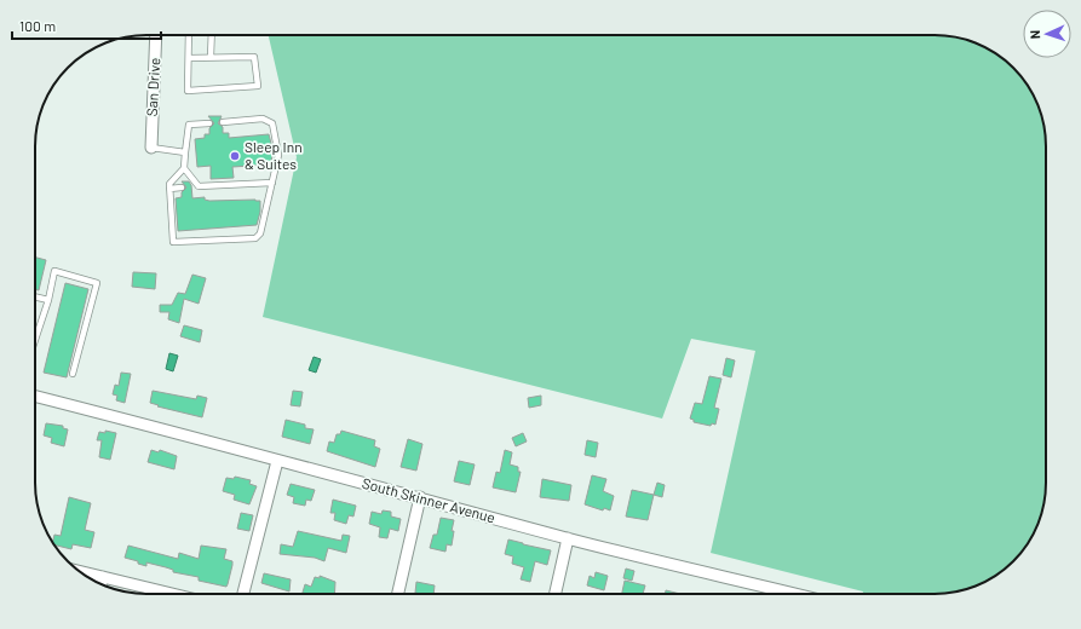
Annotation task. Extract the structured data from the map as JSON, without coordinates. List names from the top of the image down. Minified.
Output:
{"streets":{"street":["San Drive","South Skinner Avenue"]},"places":["Sleep Inn & Suites"],"scale_bar":"100 m","north":"left"}
